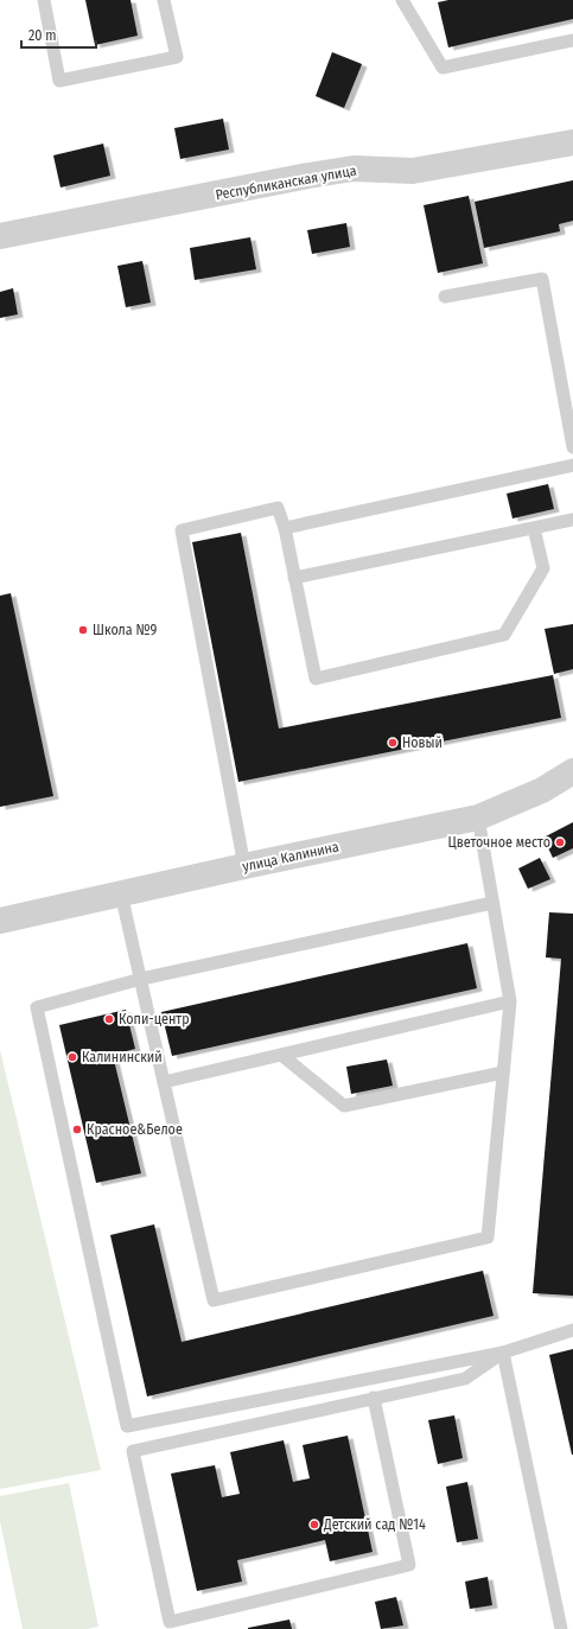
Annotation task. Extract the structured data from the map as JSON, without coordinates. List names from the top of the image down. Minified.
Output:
{"streets":{"street":["Республиканская улица","улица Калинина"]},"places":["Школа №9","Новый","Цветочное место","Копи-центр","Калининский","Красное&Белое","Детский сад №14"],"scale_bar":"20 m"}
